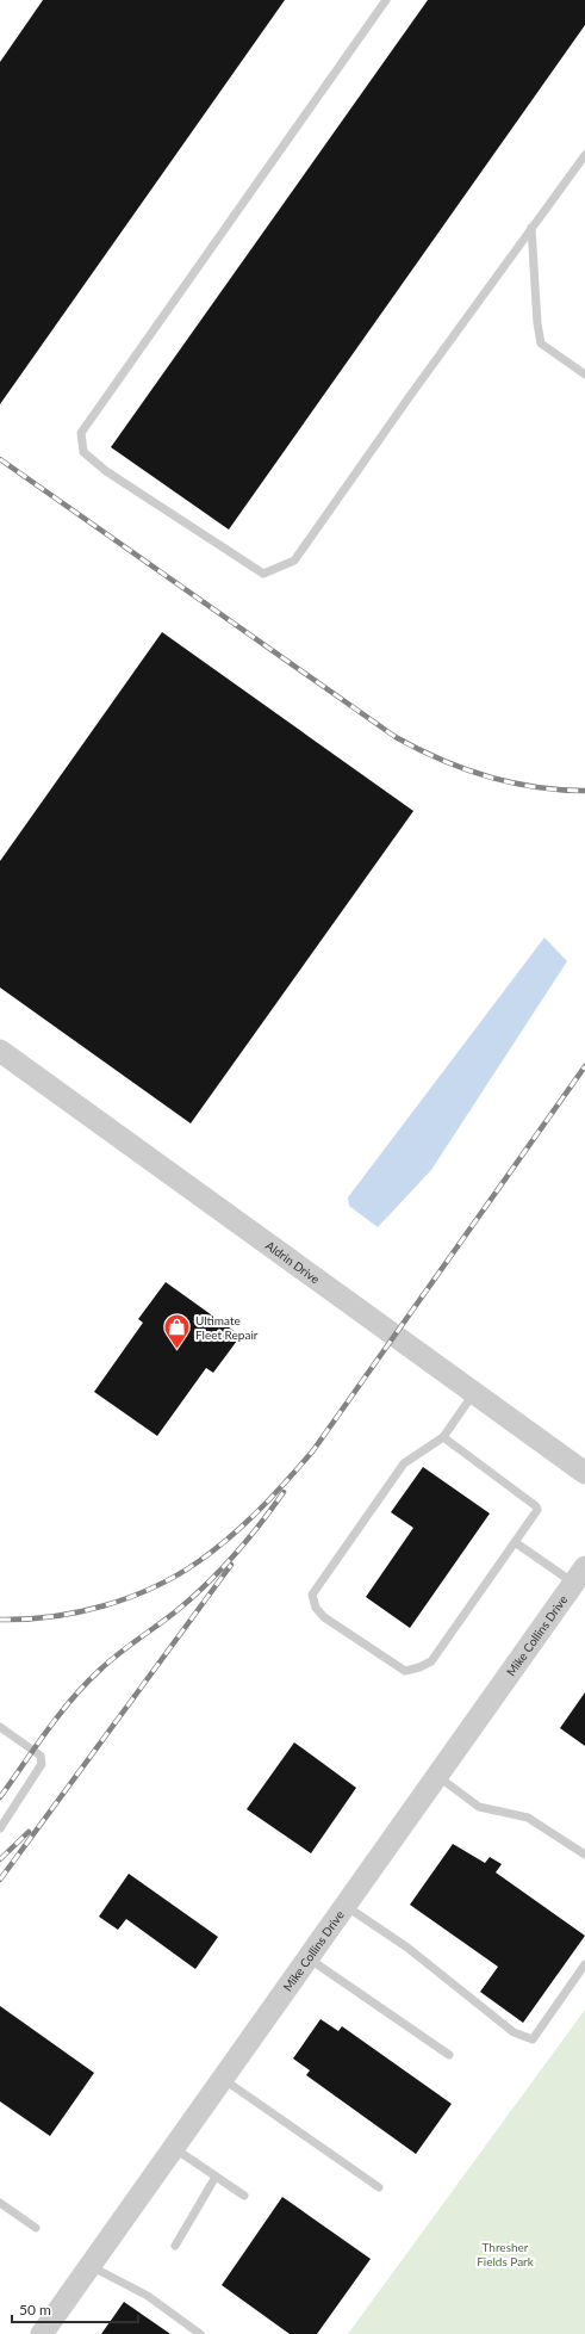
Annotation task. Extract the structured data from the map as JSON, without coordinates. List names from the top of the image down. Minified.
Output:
{"streets":{"street":["Aldrin Drive","Mike Collins Drive"]},"parks":["Thresher Fields Park"],"places":{"shop":["Ultimate Fleet Repair"]},"scale_bar":"50 m"}
